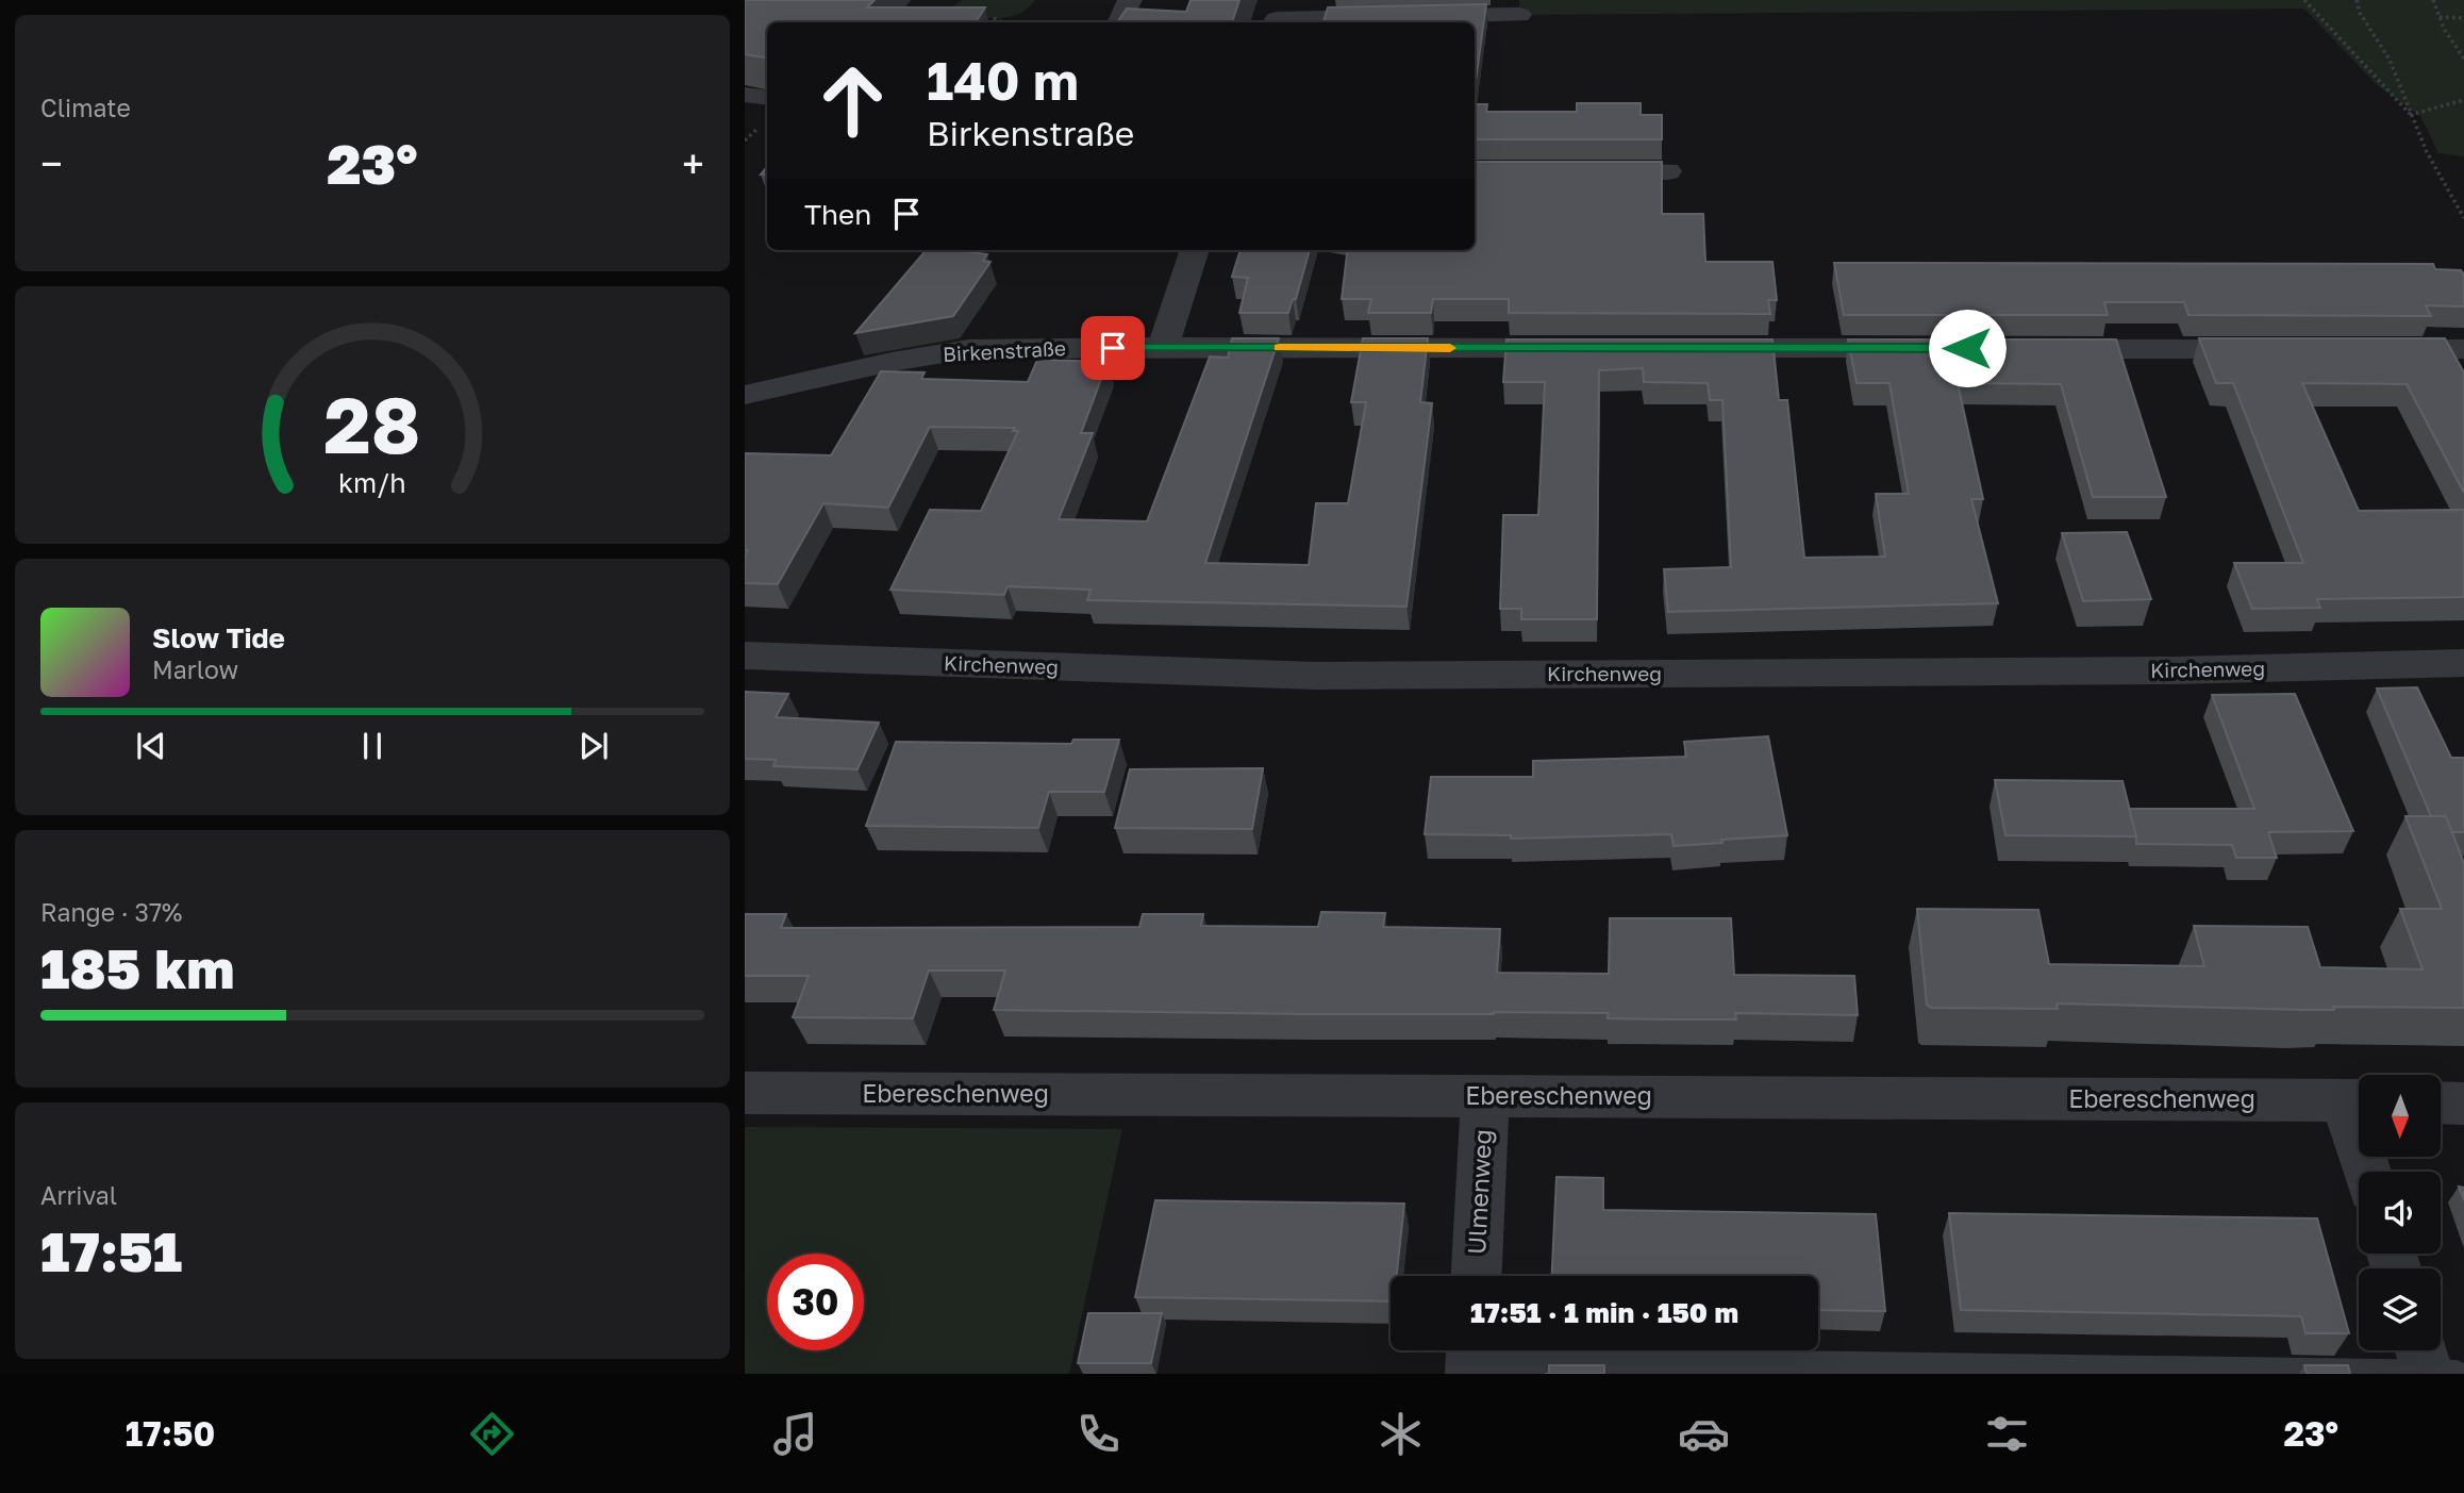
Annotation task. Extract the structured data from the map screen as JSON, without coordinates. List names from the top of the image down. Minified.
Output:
{"streets":{"street":["Birkenstraße","Kirchenweg","Ebereschenweg","Ulmenweg"]},"crossings":[["Ebereschenweg","Ulmenweg"]],"north":"bottom","page":{"tile":["Climate",["Range · 37%","185 km"],["Arrival","17:51"]],"turn":["140 m","Birkenstraße"],"heat":["−","23°","+"],"then":"Then","song":["Slow Tide","Marlow"],"limit":"30","trip":"17:51 · 1 min · 150 m","tabs":["17:50","23°"],"gauge":["28","km/h"]}}
